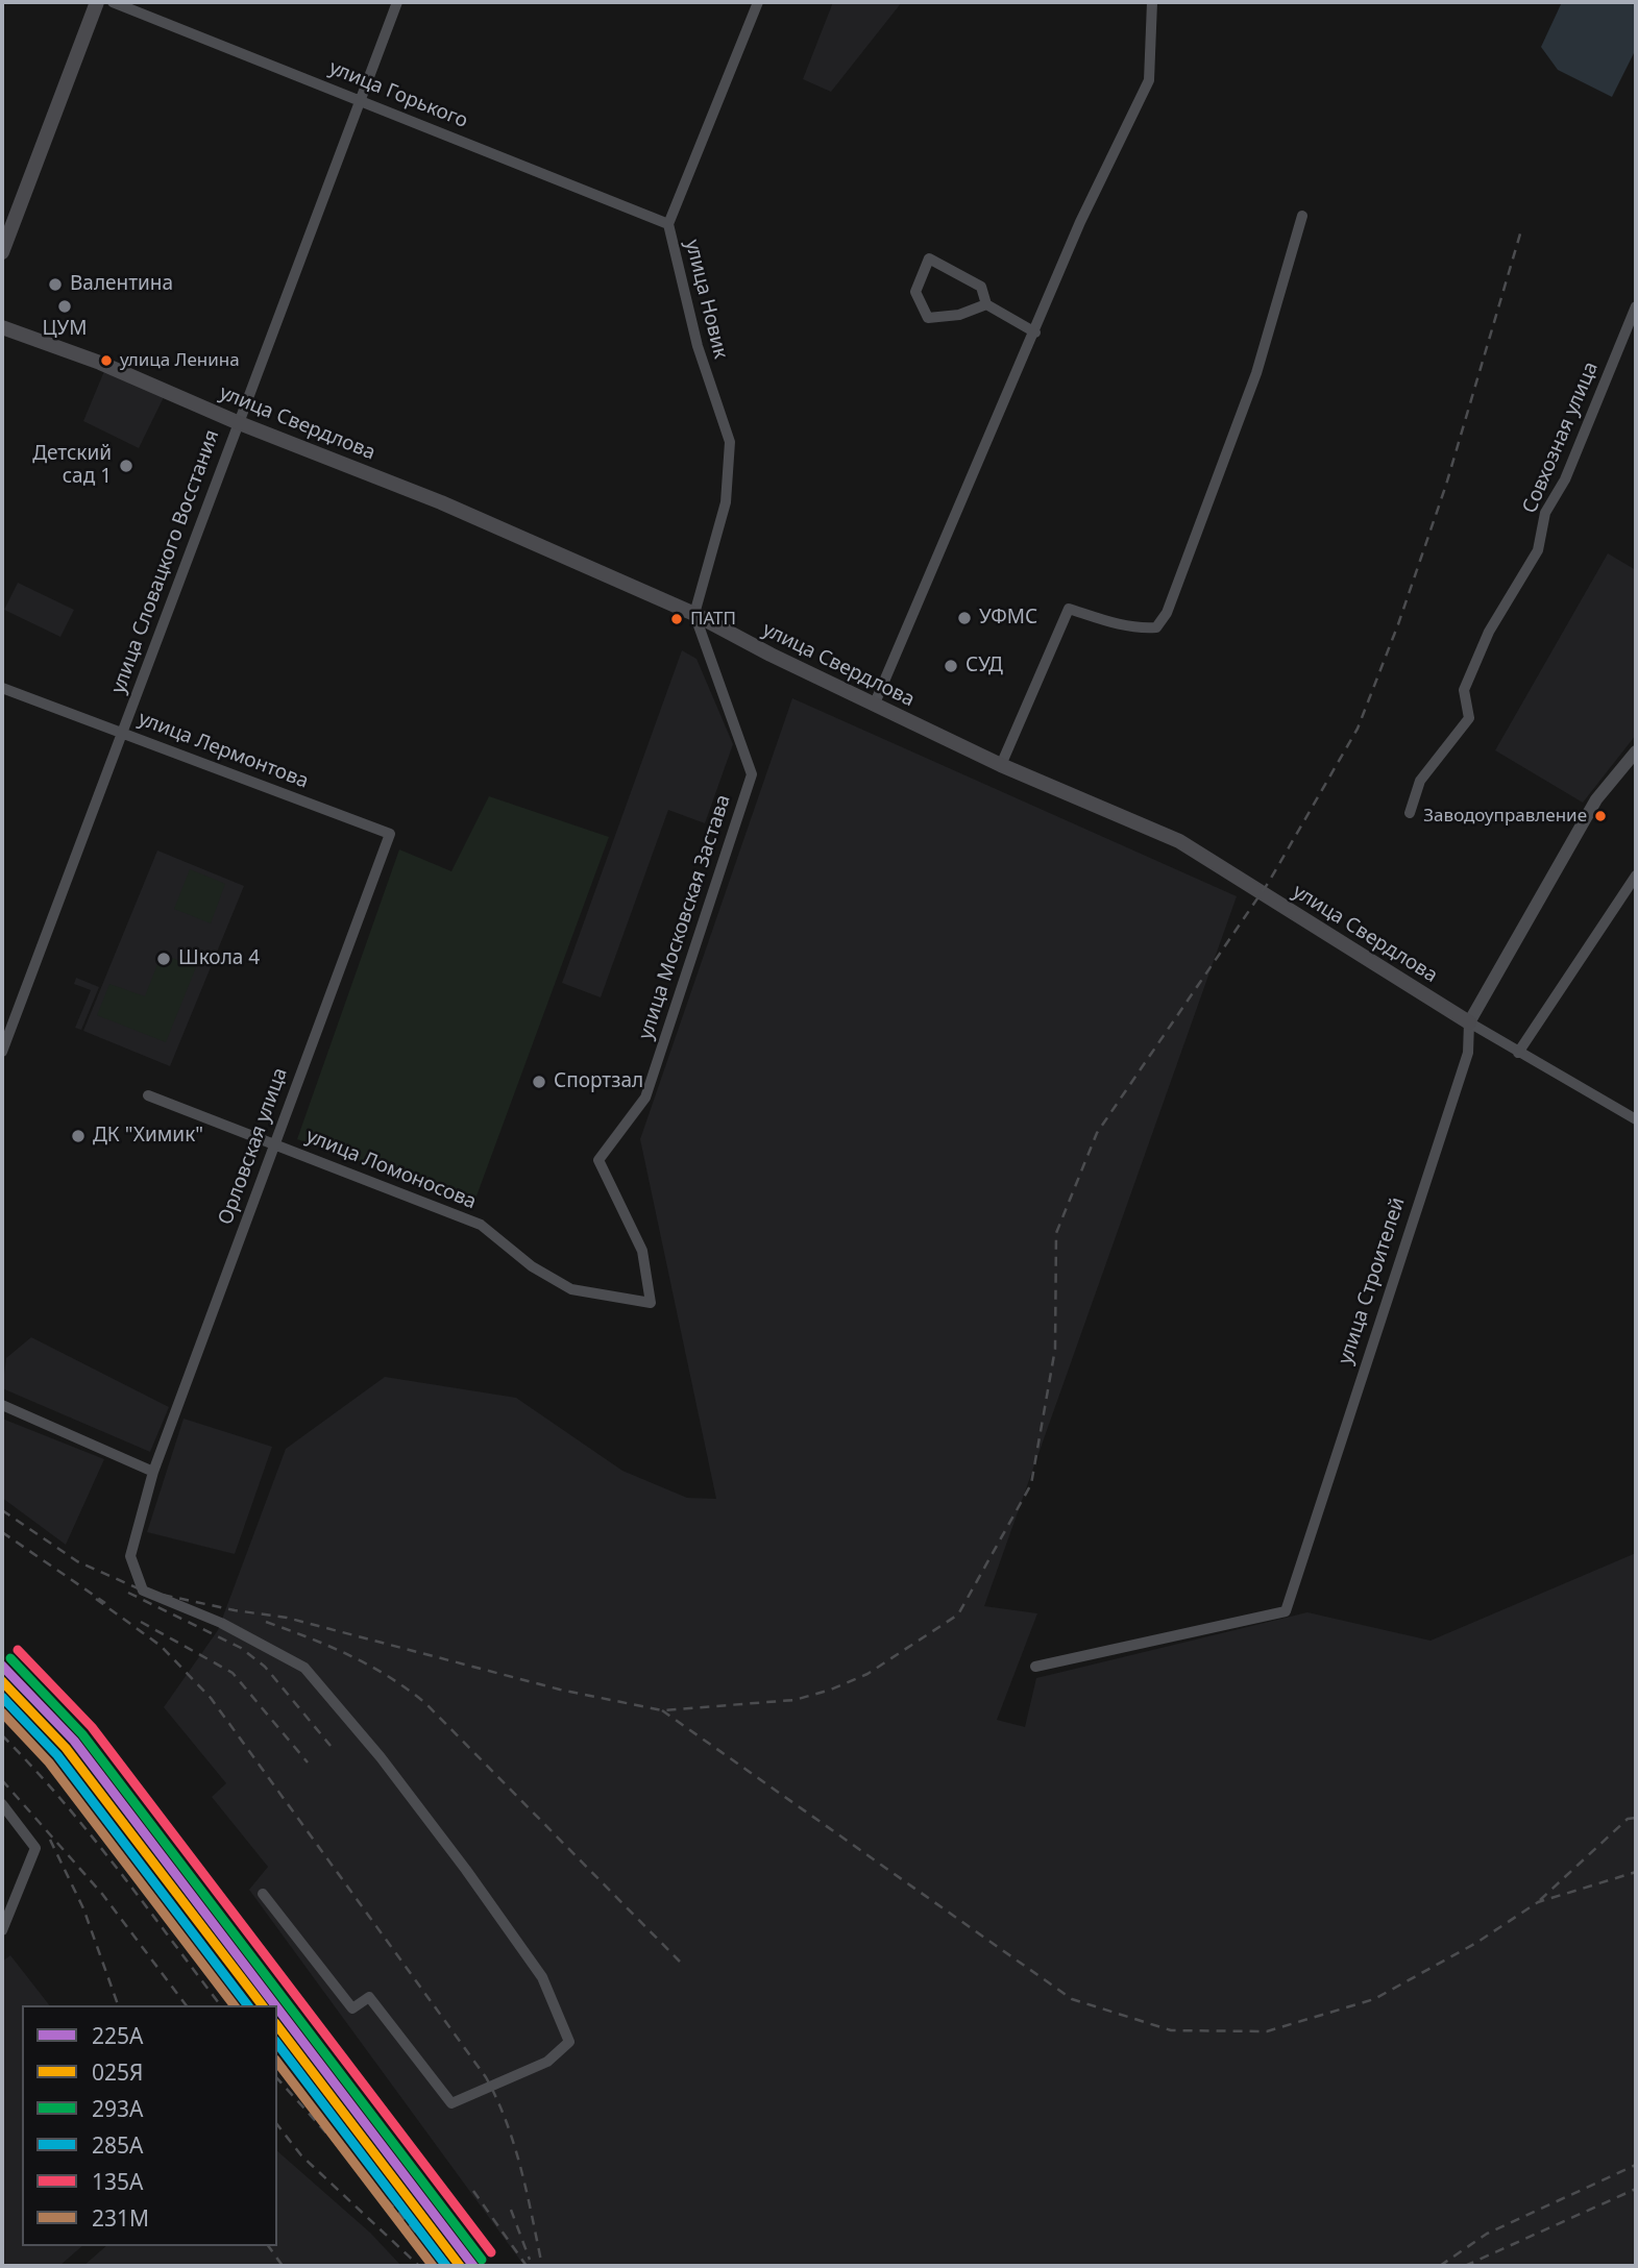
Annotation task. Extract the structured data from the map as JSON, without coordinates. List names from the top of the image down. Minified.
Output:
{"streets":{"main road":["улица Свердлова"],"street":["улица Горького","улица Новик","Совхозная улица","улица Словацкого Восстания","улица Лермонтова","улица Московская Застава","Орловская улица","улица Ломоносова","улица Строителей"]},"crossings":[["улица Горького","улица Новик"],["улица Горького","улица Словацкого Восстания"],["улица Новик","улица Свердлова"],["улица Новик","улица Московская Застава"],["улица Свердлова","улица Словацкого Восстания"],["улица Свердлова","улица Московская Застава"],["улица Свердлова","улица Строителей"],["улица Словацкого Восстания","улица Лермонтова"],["улица Лермонтова","Орловская улица"],["улица Московская Застава","улица Ломоносова"],["Орловская улица","улица Ломоносова"]],"places":["Валентина","ЦУМ","улица Ленина","Детский сад 1","УФМС","ПАТП","СУД","Заводоуправление","Школа 4","Спортзал","ДК \"Химик\""],"lines":["transit line 135А","transit line 293А","transit line 225А","transit line 025Я","transit line 285А","transit line 231М"],"legend":["225А","025Я","293А","285А","135А","231М"]}
